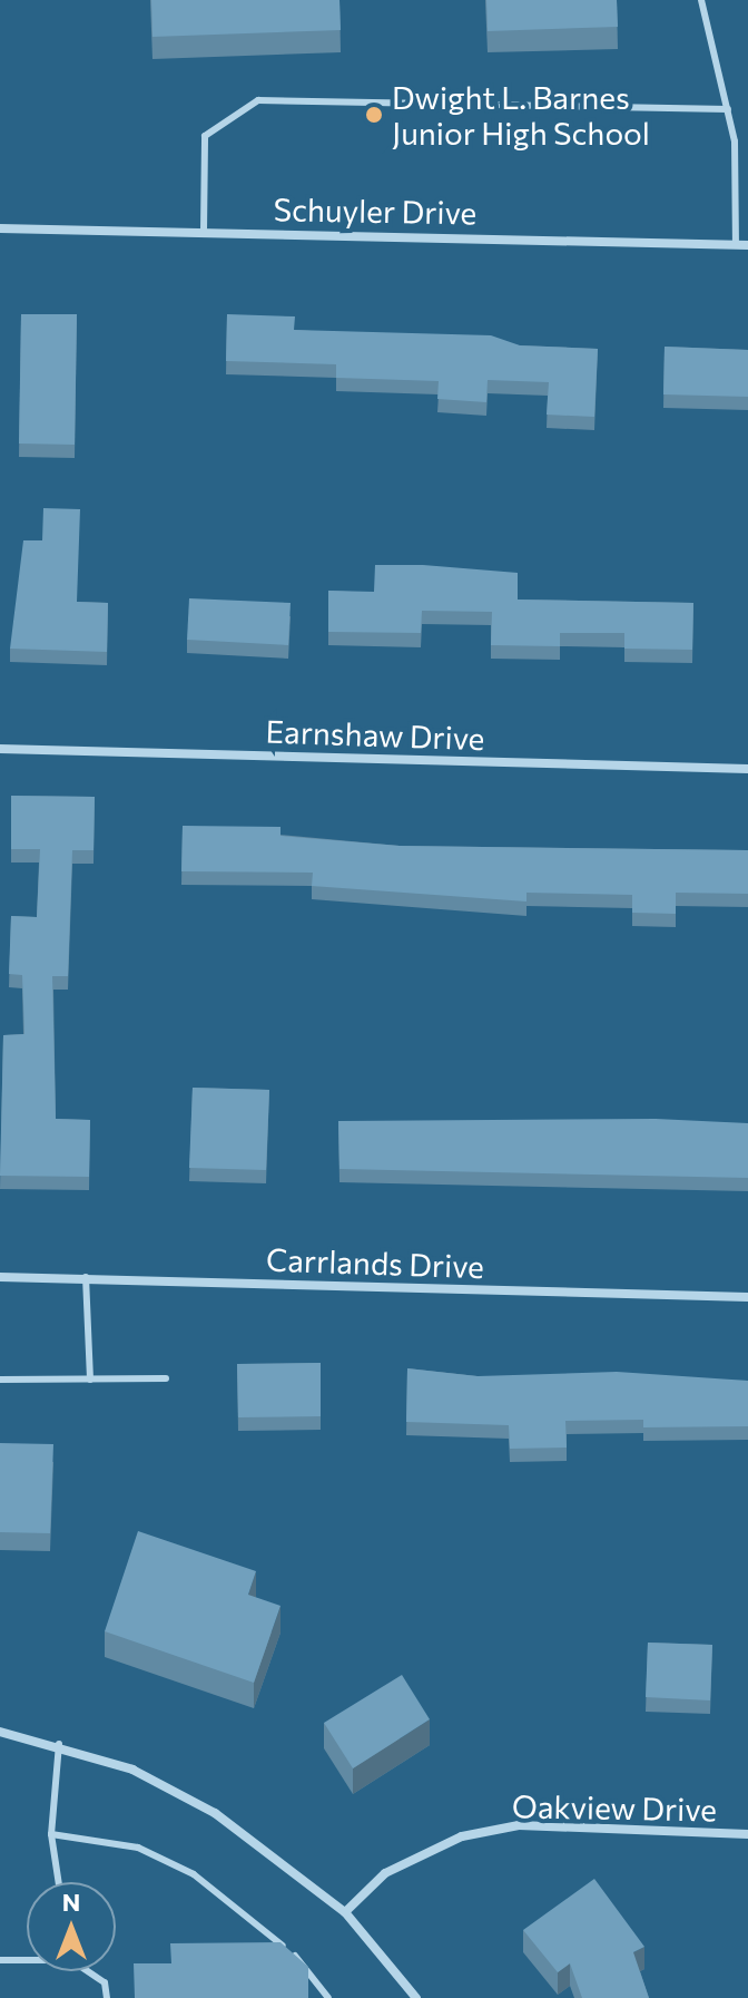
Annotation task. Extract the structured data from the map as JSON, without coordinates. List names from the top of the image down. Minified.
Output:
{"streets":{"street":["Schuyler Drive","Earnshaw Drive","Carrlands Drive","Oakview Drive"]},"places":["Dwight L. Barnes Junior High School"],"north":"top"}
